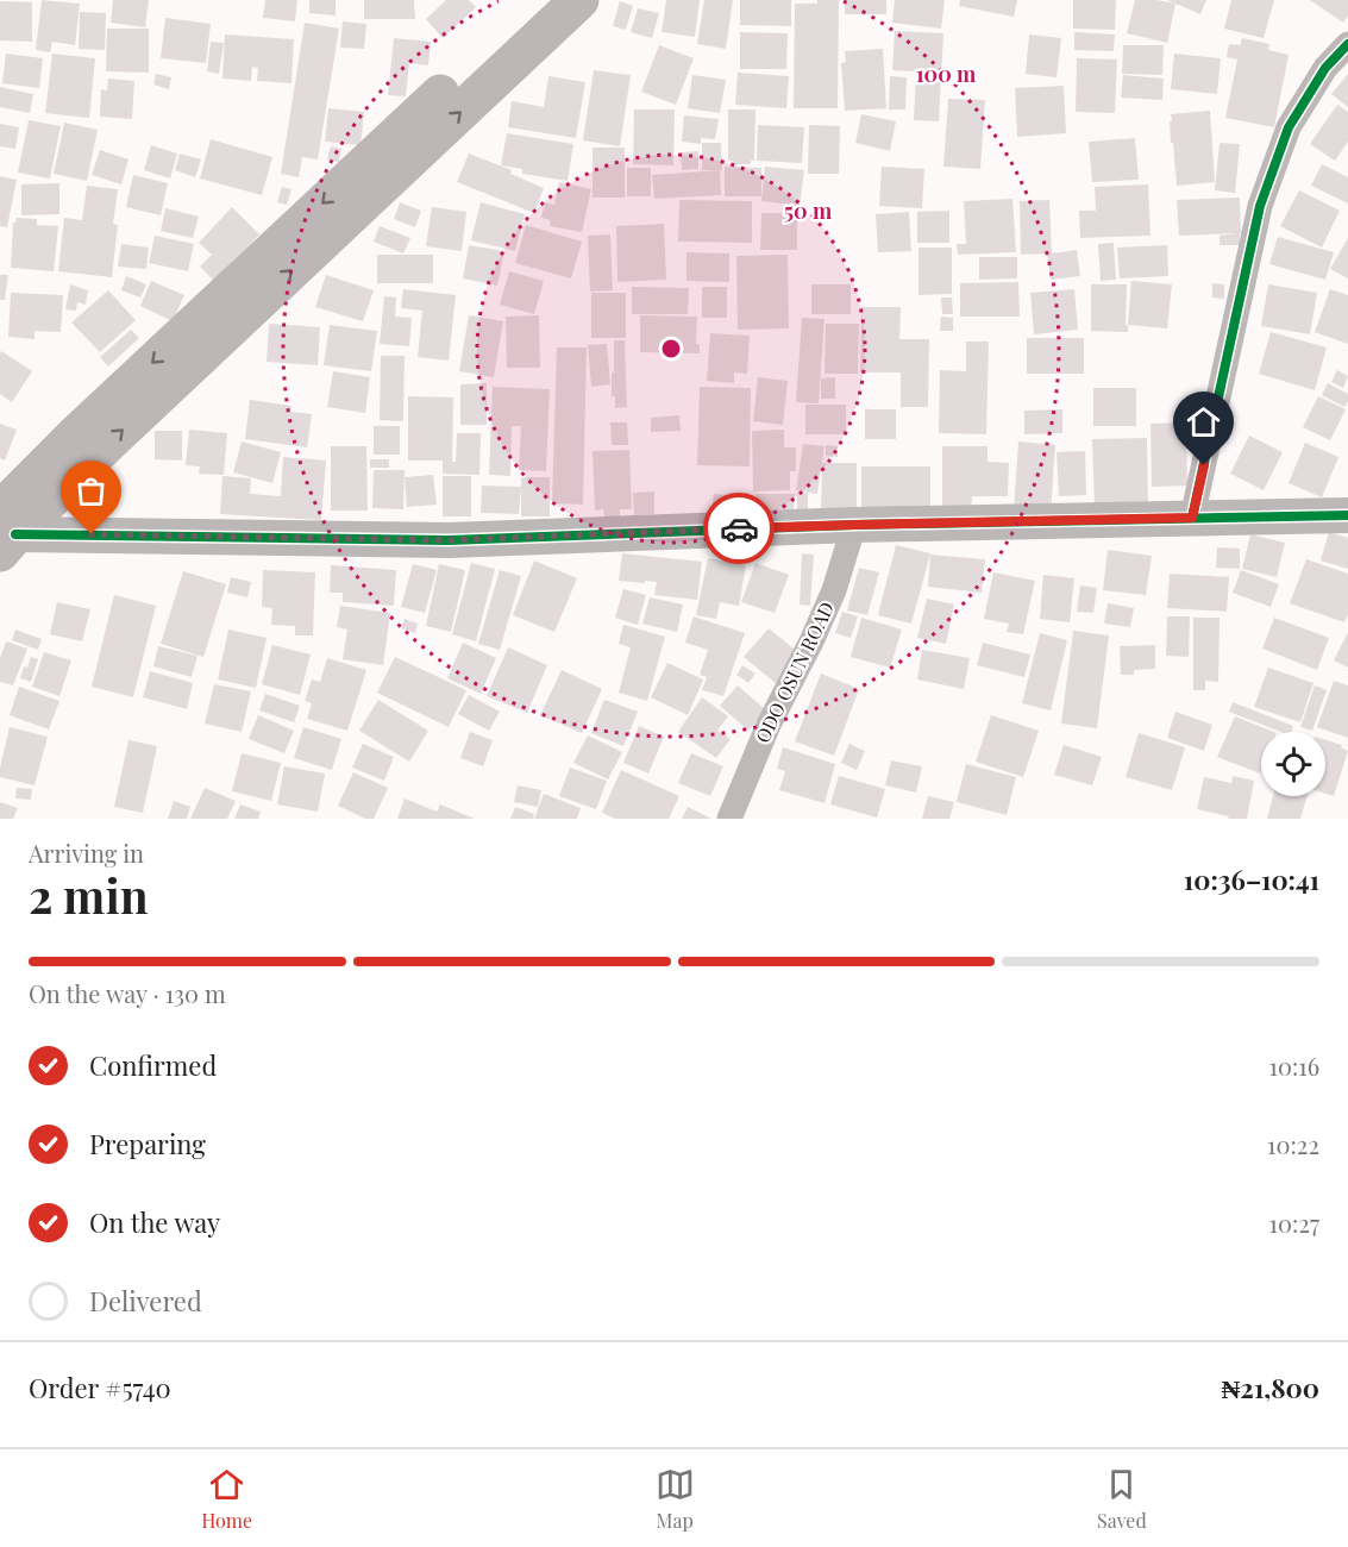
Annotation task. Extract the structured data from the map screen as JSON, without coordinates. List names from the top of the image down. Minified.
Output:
{"streets":{"street":["ODO OSUN ROAD"]},"page":{"heading":["2 min","Arriving in","10:36–10:41"],"panel":["Order #5740","₦21,800"],"bar":"On the way · 130 m","list":[["Confirmed","10:16"],["Preparing","10:22"],["On the way","10:27"],"Delivered"],"tabs":["Home","Map","Saved"]},"rings":["100 m","50 m"]}
